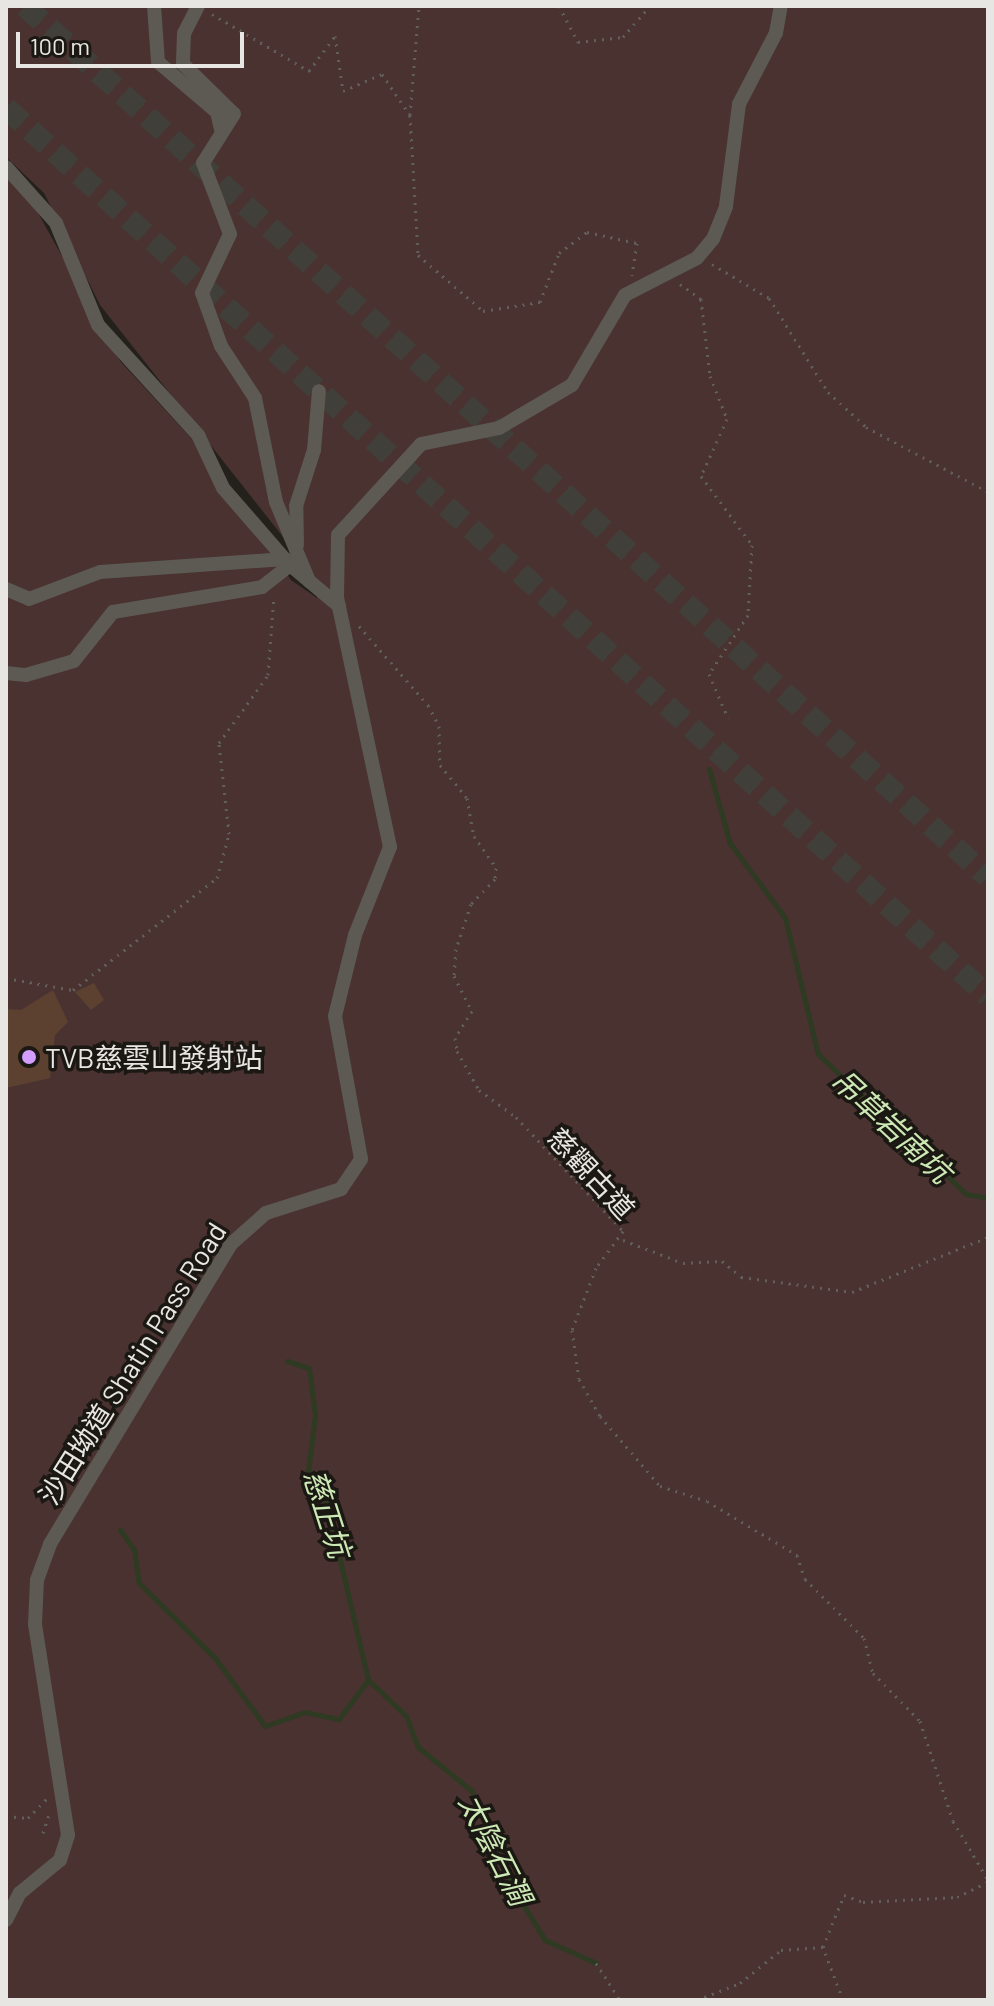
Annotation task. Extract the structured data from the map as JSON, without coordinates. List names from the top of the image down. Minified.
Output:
{"streets":{"street":["沙田坳道 Shatin Pass Road"],"path":["慈觀古道"]},"crossings":[["慈觀古道","沙田坳道 Shatin Pass Road"]],"water":["吊草岩南坑","慈正坑","太陰石澗"],"places":["TVB慈雲山發射站"],"scale_bar":"100 m"}
